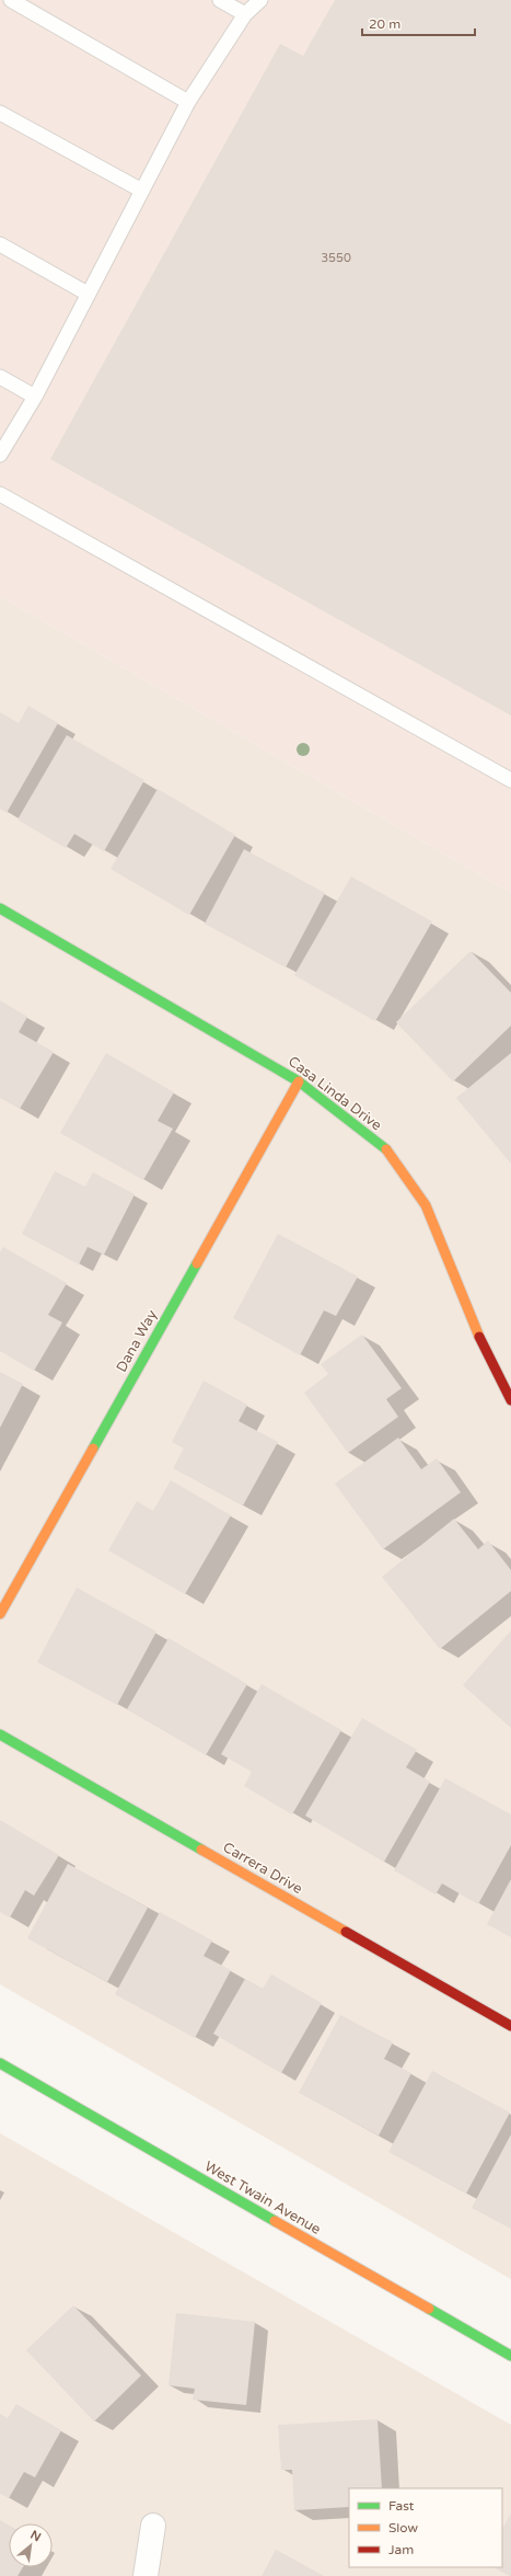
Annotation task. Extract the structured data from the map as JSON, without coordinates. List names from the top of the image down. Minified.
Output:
{"streets":{"street":["Casa Linda Drive","Dana Way","Carrera Drive","West Twain Avenue"]},"crossings":[["Casa Linda Drive","Dana Way"]],"house_numbers":["3550"],"legend":["Fast","Slow","Jam"],"scale_bar":"20 m","north":"top right"}
